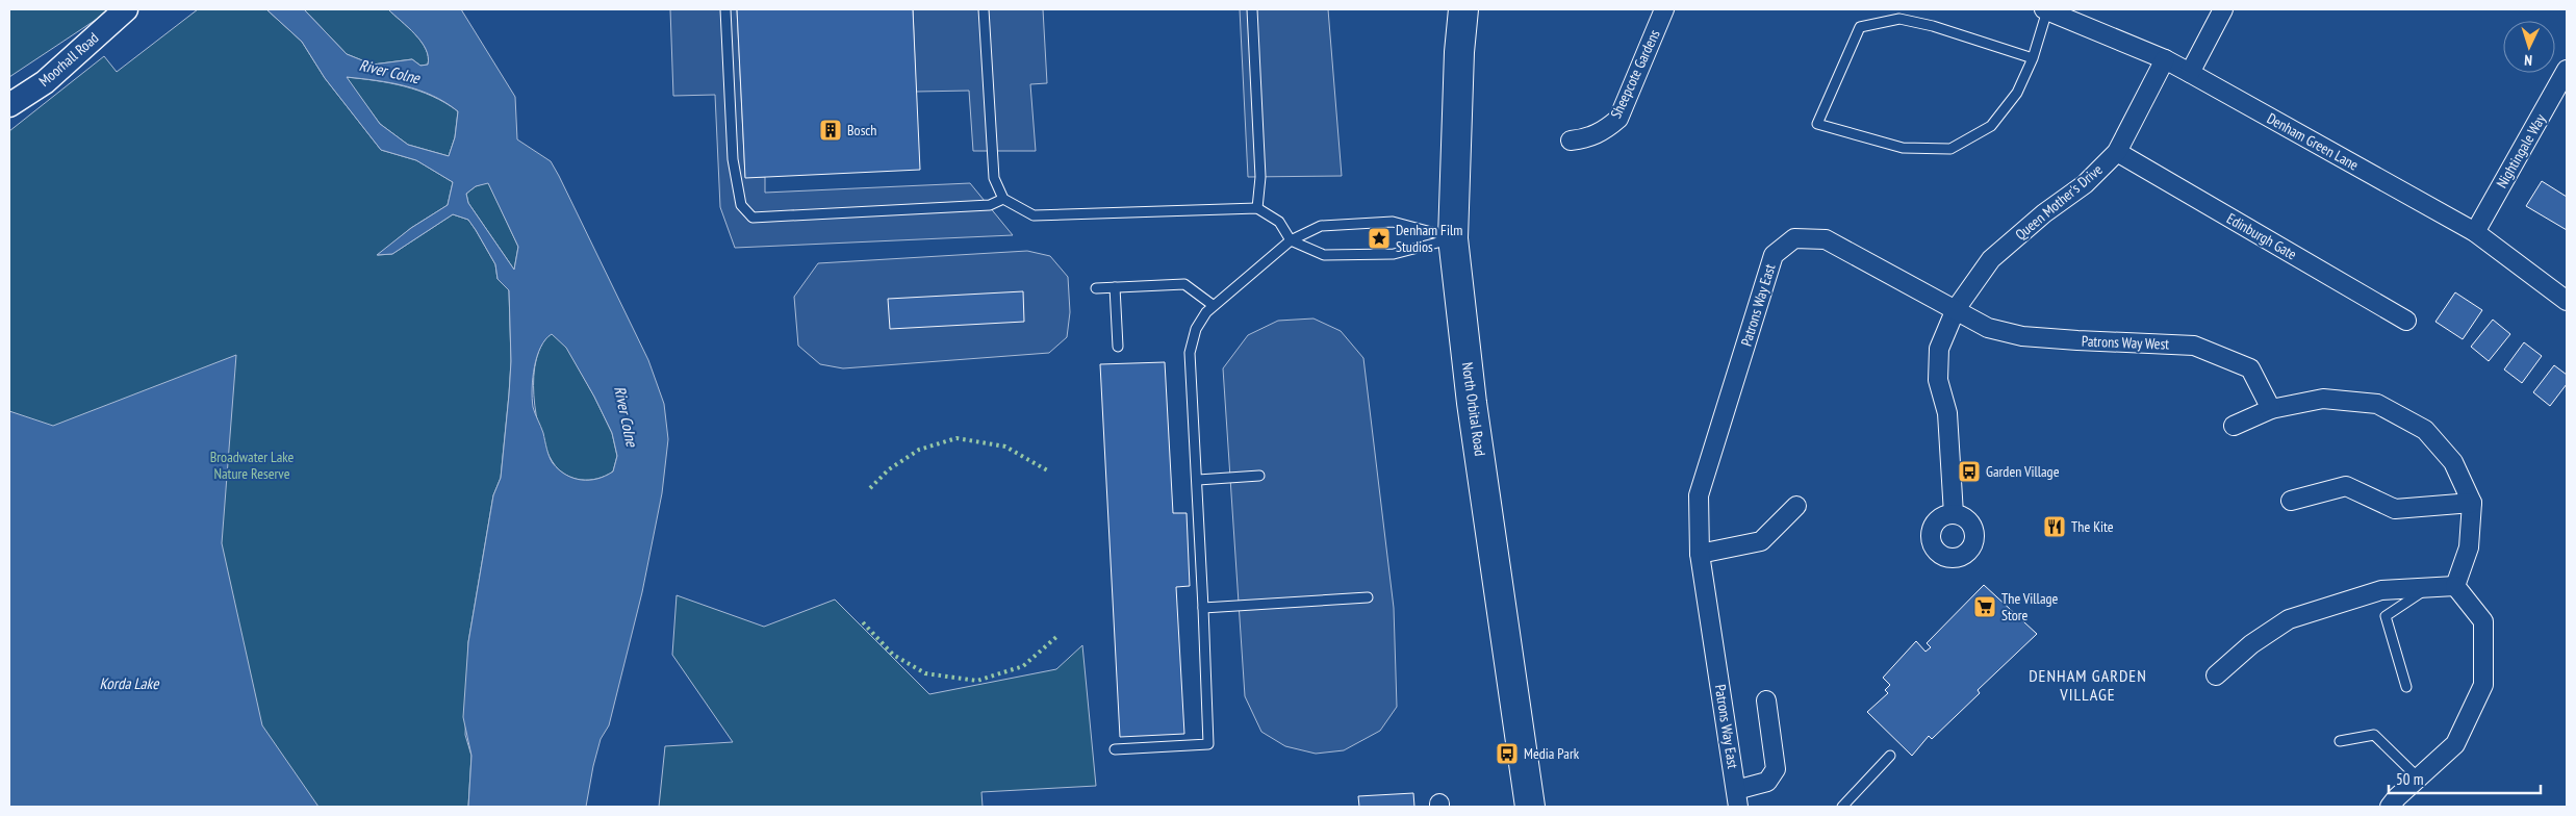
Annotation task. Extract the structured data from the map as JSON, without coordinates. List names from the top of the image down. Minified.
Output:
{"streets":{"main road":["North Orbital Road"],"street":["Moorhall Road","Sheepcote Gardens","Denham Green Lane","Nightingale Way","Queen Mother's Drive","Edinburgh Gate","Patrons Way East","Patrons Way West"]},"crossings":[["Denham Green Lane","Nightingale Way"],["Denham Green Lane","Queen Mother's Drive"],["Queen Mother's Drive","Edinburgh Gate"],["Queen Mother's Drive","Patrons Way East"],["Queen Mother's Drive","Patrons Way West"],["Patrons Way East","Patrons Way West"]],"districts":["DENHAM GARDEN VILLAGE"],"water":["River Colne","Korda Lake"],"parks":["Broadwater Lake Nature Reserve"],"places":{"building":["Bosch"],"place":["Denham Film Studios"],"bus stop":["Garden Village","Media Park"],"restaurant":["The Kite"],"supermarket":["The Village Store"]},"scale_bar":"50 m","north":"bottom"}
